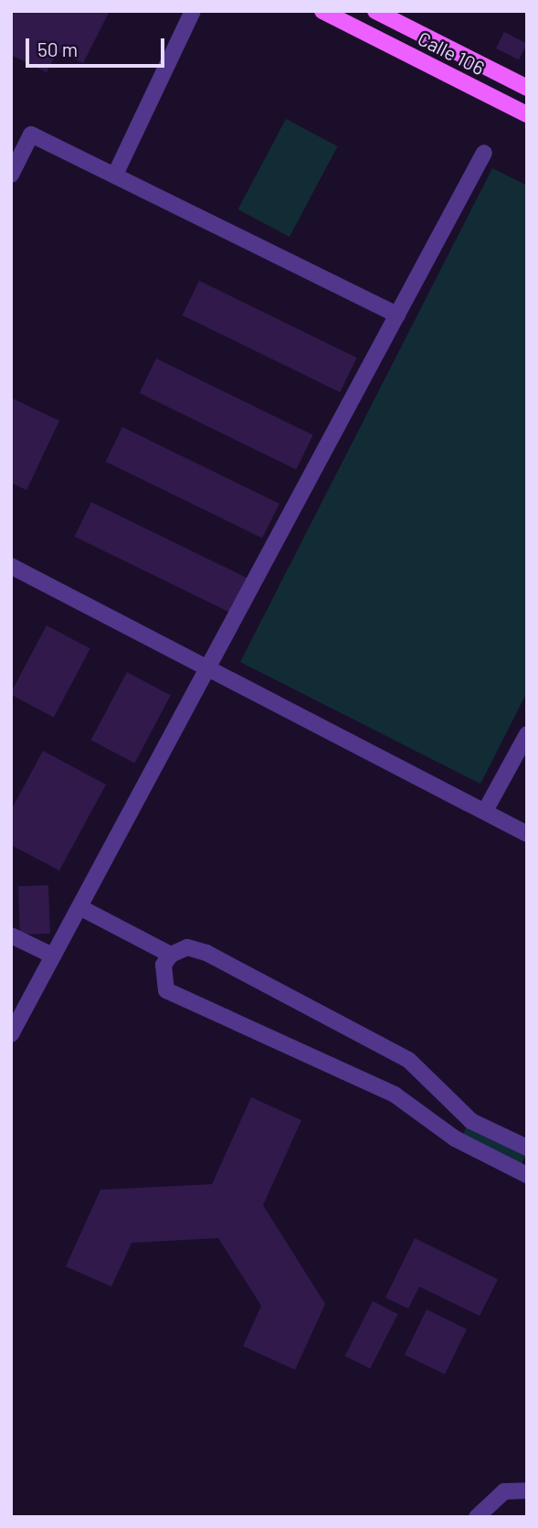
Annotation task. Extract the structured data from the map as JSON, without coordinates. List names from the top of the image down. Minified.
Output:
{"streets":{"main road":["Calle 106"]},"scale_bar":"50 m"}
